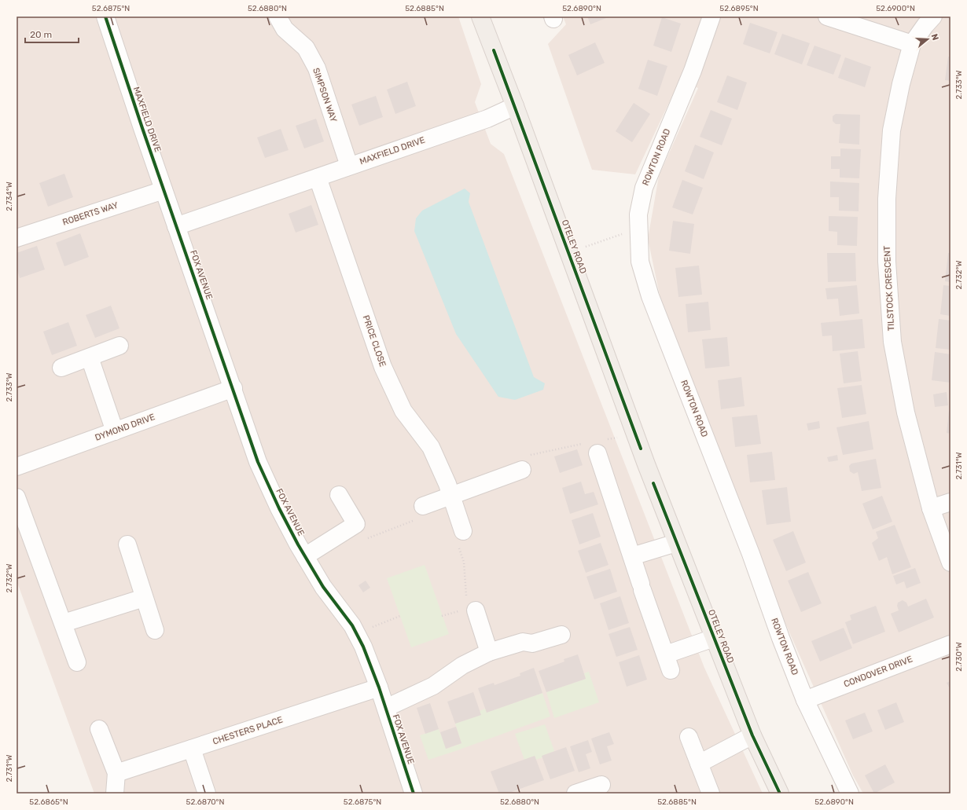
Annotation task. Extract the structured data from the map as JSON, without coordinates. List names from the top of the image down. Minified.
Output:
{"streets":{"main road":["OTELEY ROAD"],"street":["SIMPSON WAY","MAXFIELD DRIVE","ROWTON ROAD","ROBERTS WAY","FOX AVENUE","TILSTOCK CRESCENT","PRICE CLOSE","DYMOND DRIVE","CONDOVER DRIVE","CHESTERS PLACE"]},"crossings":[["SIMPSON WAY","MAXFIELD DRIVE"],["MAXFIELD DRIVE","ROBERTS WAY"],["MAXFIELD DRIVE","OTELEY ROAD"],["MAXFIELD DRIVE","FOX AVENUE"],["MAXFIELD DRIVE","PRICE CLOSE"],["ROWTON ROAD","CONDOVER DRIVE"],["FOX AVENUE","DYMOND DRIVE"],["FOX AVENUE","CHESTERS PLACE"]],"scale_bar":"20 m","north":"right","coordinates":["52.6875°N","52.6880°N","52.6885°N","52.6890°N","52.6895°N","52.6900°N","2.733°W","2.734°W","2.732°W","2.731°W","2.730°W","52.6865°N","52.6870°N"]}
